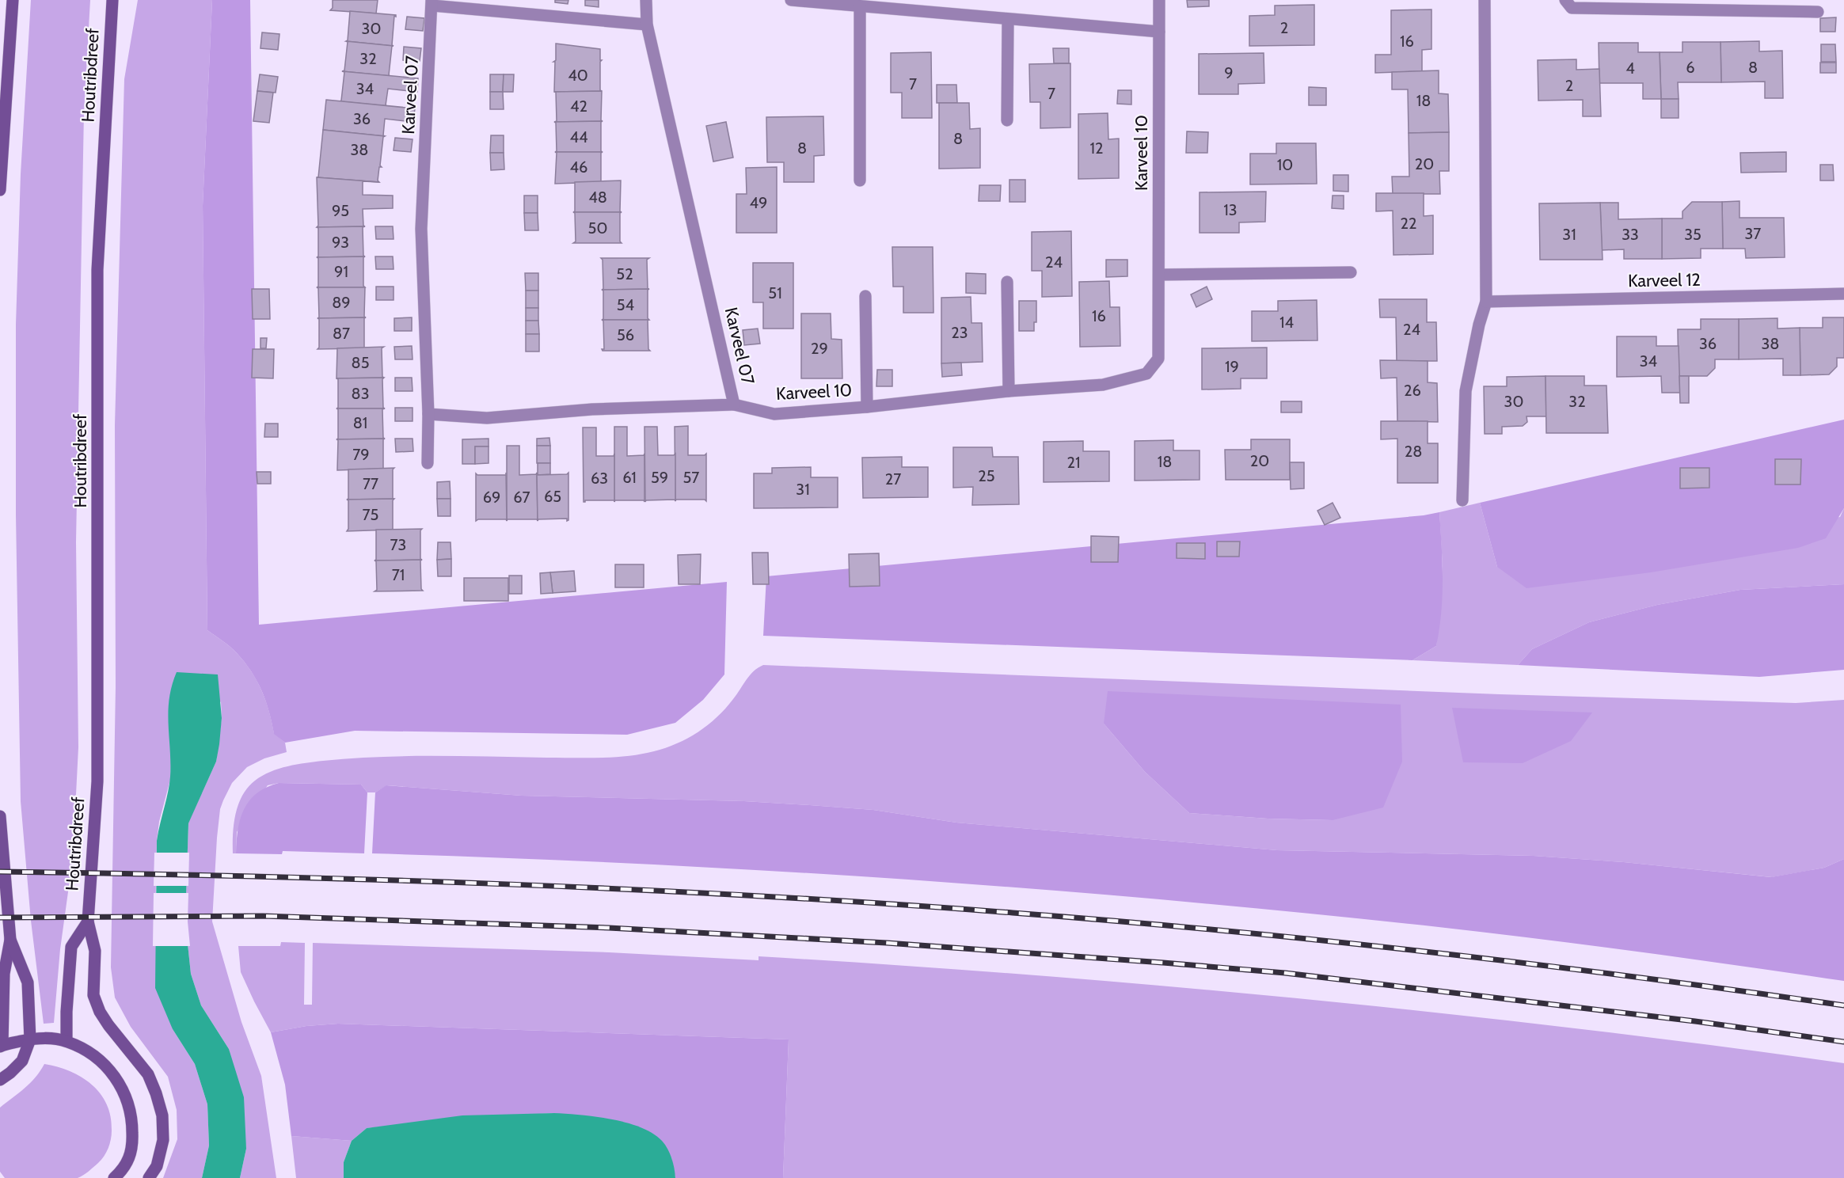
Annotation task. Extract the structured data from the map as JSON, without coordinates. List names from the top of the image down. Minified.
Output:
{"streets":{"main road":["Houtribdreef"],"street":["Karveel 07","Karveel 10","Karveel 12"]},"crossings":[["Karveel 07","Karveel 10"]],"house_numbers":["2","30","16","32","6","8","4","9","40","7","2","34","7","18","42","36","44","8","8","12","38","20","10","46","48","49","13","95","22","50","37","31","33","35","93","24","91","52","51","89","54","16","14","24","23","87","56","36","38","29","34","85","19","26","83","30","32","81","28","79","20","18","21","25","61","59","57","63","27","77","31","65","69","67","75","73","71"]}
